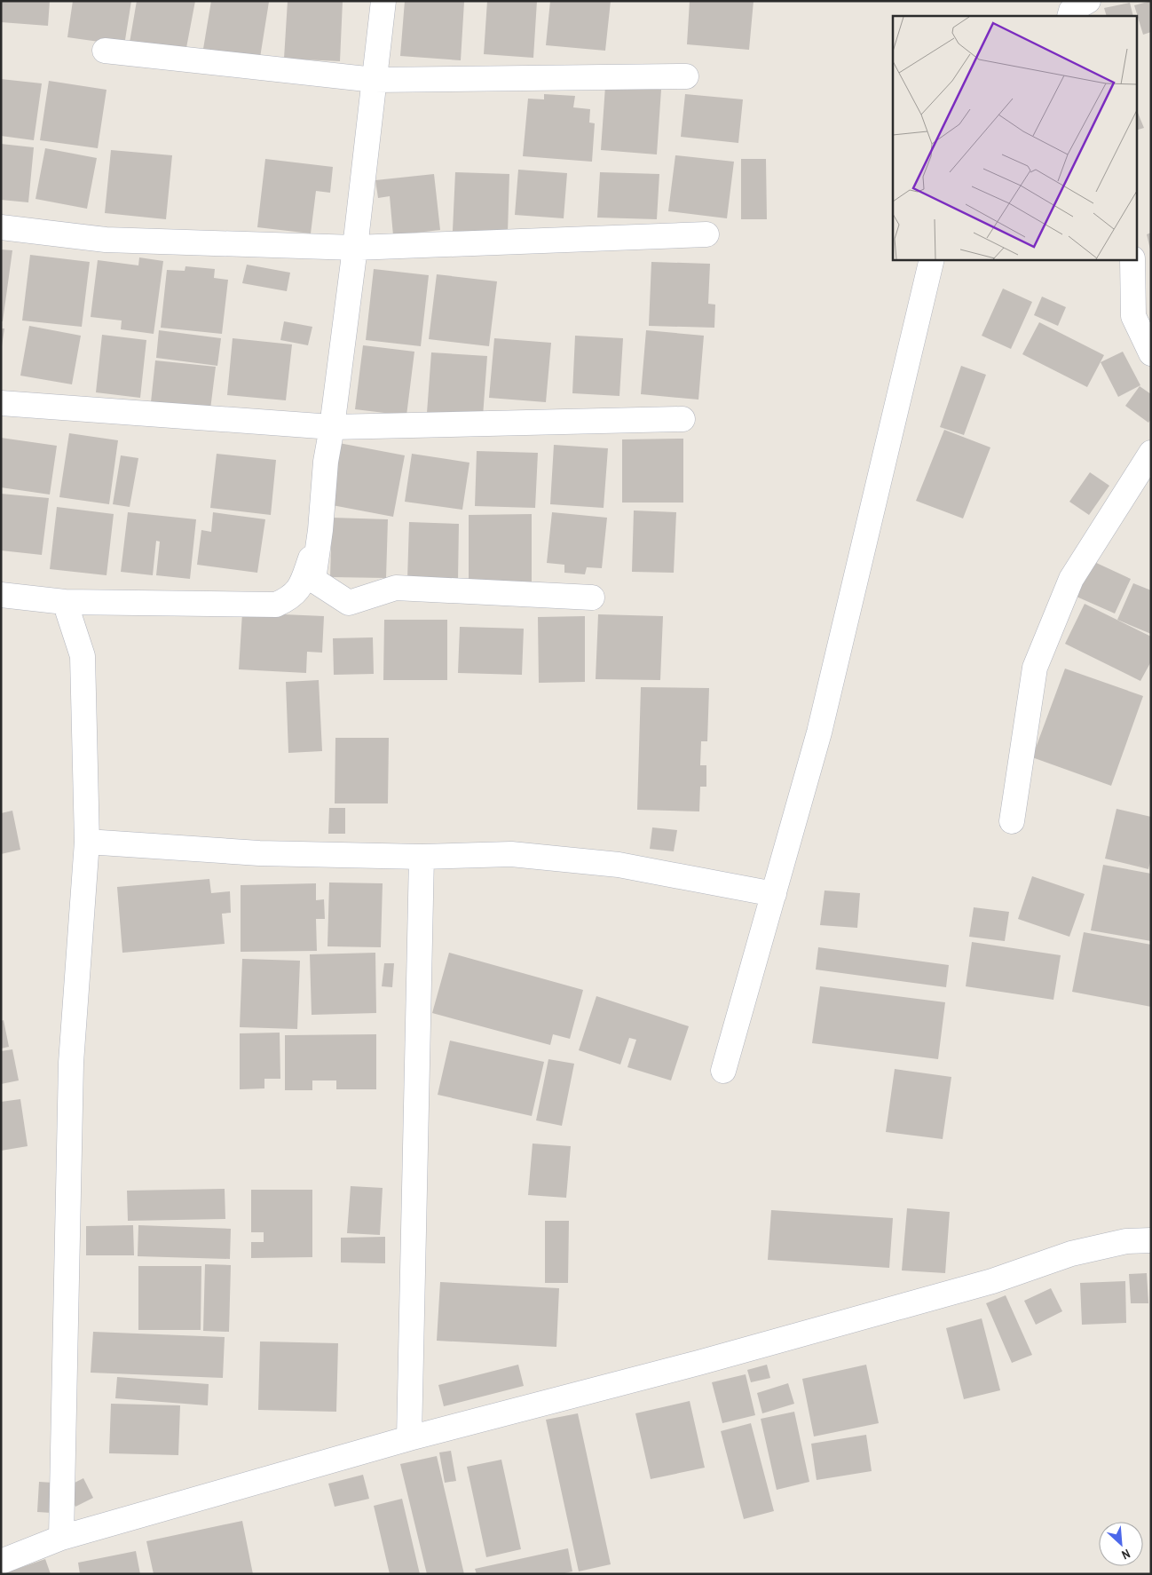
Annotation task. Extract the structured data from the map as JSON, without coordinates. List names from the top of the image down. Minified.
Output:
{"north":"bottom right"}
